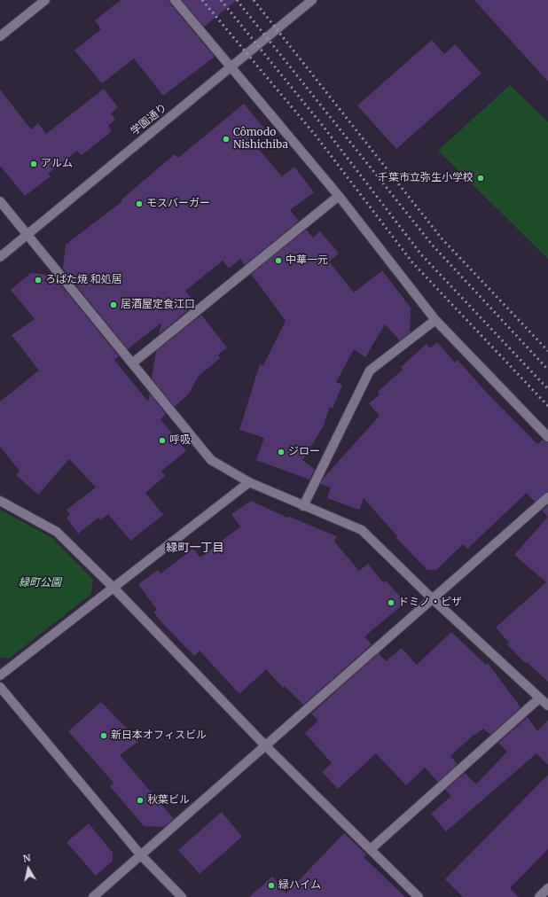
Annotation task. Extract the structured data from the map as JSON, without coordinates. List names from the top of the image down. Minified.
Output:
{"streets":{"street":["学園通り"]},"districts":["緑町一丁目"],"parks":["緑町公園"],"places":["Cômodo Nishichiba","アルム","千葉市立弥生小学校","モスバーガー","中華一元","ろばた焼 和処居","居酒屋定食江口","呼吸","ジロー","ドミノ・ピザ","新日本オフィスビル","秋葉ビル","緑ハイム"],"north":"top"}
